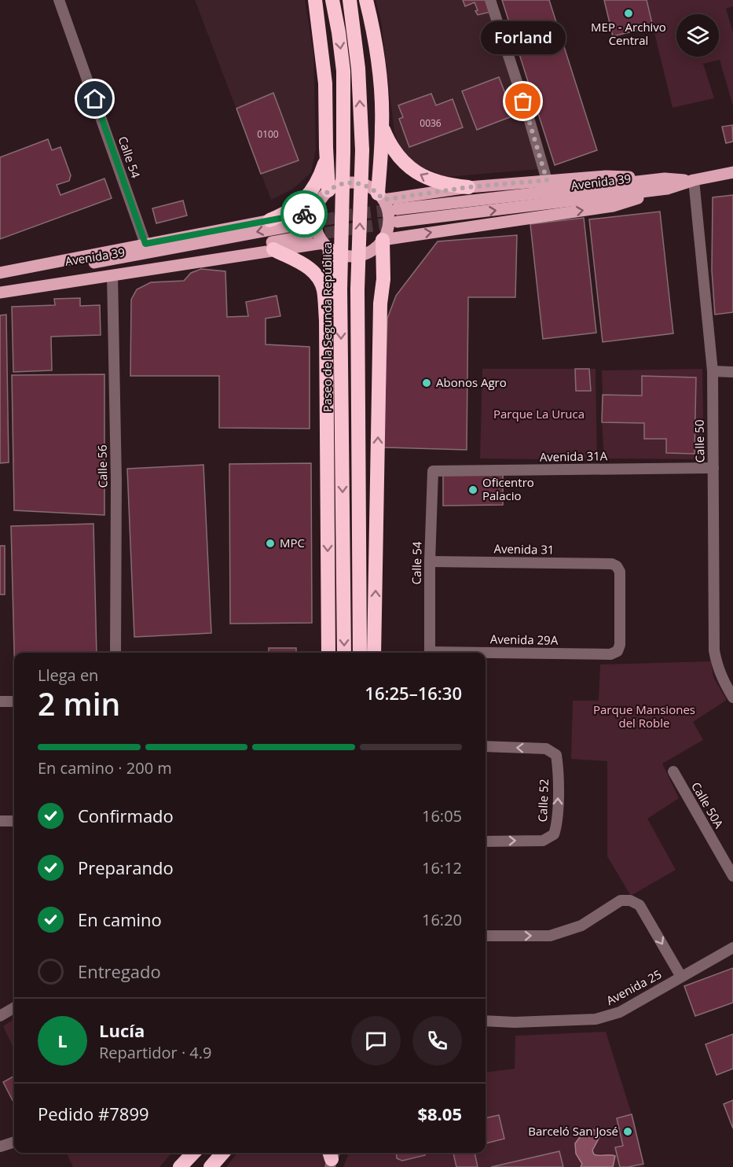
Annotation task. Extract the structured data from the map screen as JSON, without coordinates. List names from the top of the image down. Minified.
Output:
{"streets":{"highway":["Paseo de la Segunda República"],"main road":["Avenida 39"],"street":["Calle 54","Calle 50","Avenida 31A","Calle 56","Avenida 31","Avenida 29A","Calle 52","Calle 50A","Avenida 25"]},"crossings":[["Calle 54","Avenida 31A"],["Calle 54","Avenida 31"],["Avenida 39","Calle 50"],["Calle 50","Avenida 31A"],["Avenida 31","Avenida 29A"]],"parks":["Parque La Uruca","Parque Mansiones del Roble"],"places":["MEP - Archivo Central","Forland","Abonos Agro","Oficentro Palacio","MPC","Barceló San José"],"house_numbers":["0036","0100"],"page":{"bubble":"Forland","heading":["2 min","Llega en","16:25–16:30"],"panel":["Lucía","Repartidor · 4.9","Pedido #7899","$8.05"],"bar":"En camino · 200 m","list":[["Confirmado","16:05"],["Preparando","16:12"],["En camino","16:20"],"Entregado"],"round":"L"}}
